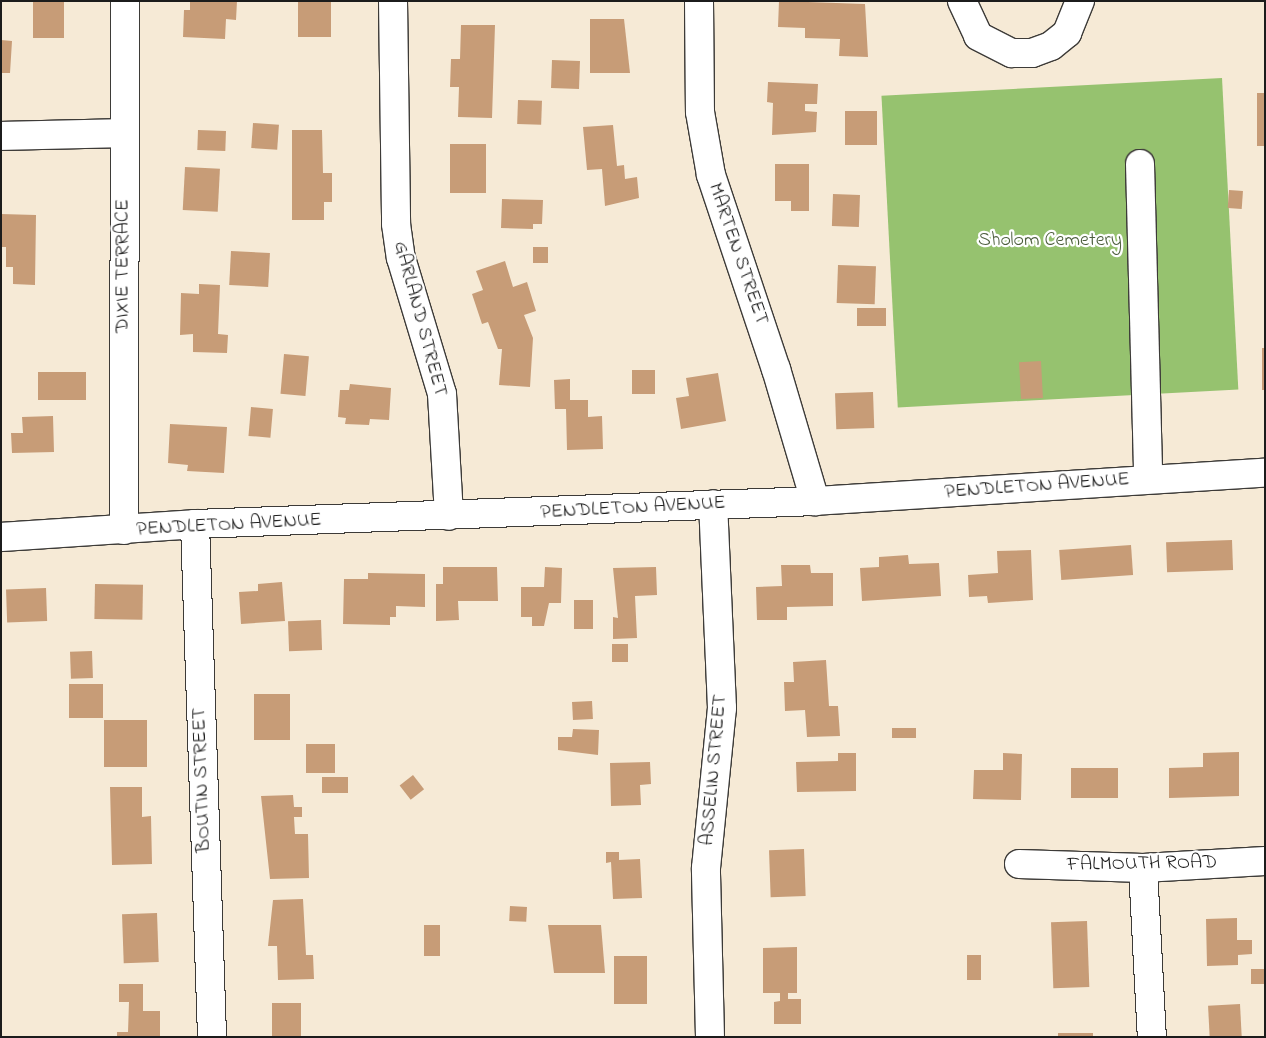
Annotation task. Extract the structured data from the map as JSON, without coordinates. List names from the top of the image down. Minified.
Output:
{"streets":{"street":["MARTEN STREET","DIXIE TERRACE","GARLAND STREET","PENDLETON AVENUE","ASSELIN STREET","BOUTIN STREET","FALMOUTH ROAD"]},"crossings":[["MARTEN STREET","PENDLETON AVENUE"],["DIXIE TERRACE","PENDLETON AVENUE"],["GARLAND STREET","PENDLETON AVENUE"],["PENDLETON AVENUE","ASSELIN STREET"],["PENDLETON AVENUE","BOUTIN STREET"]],"parks":["Sholom Cemetery"]}
